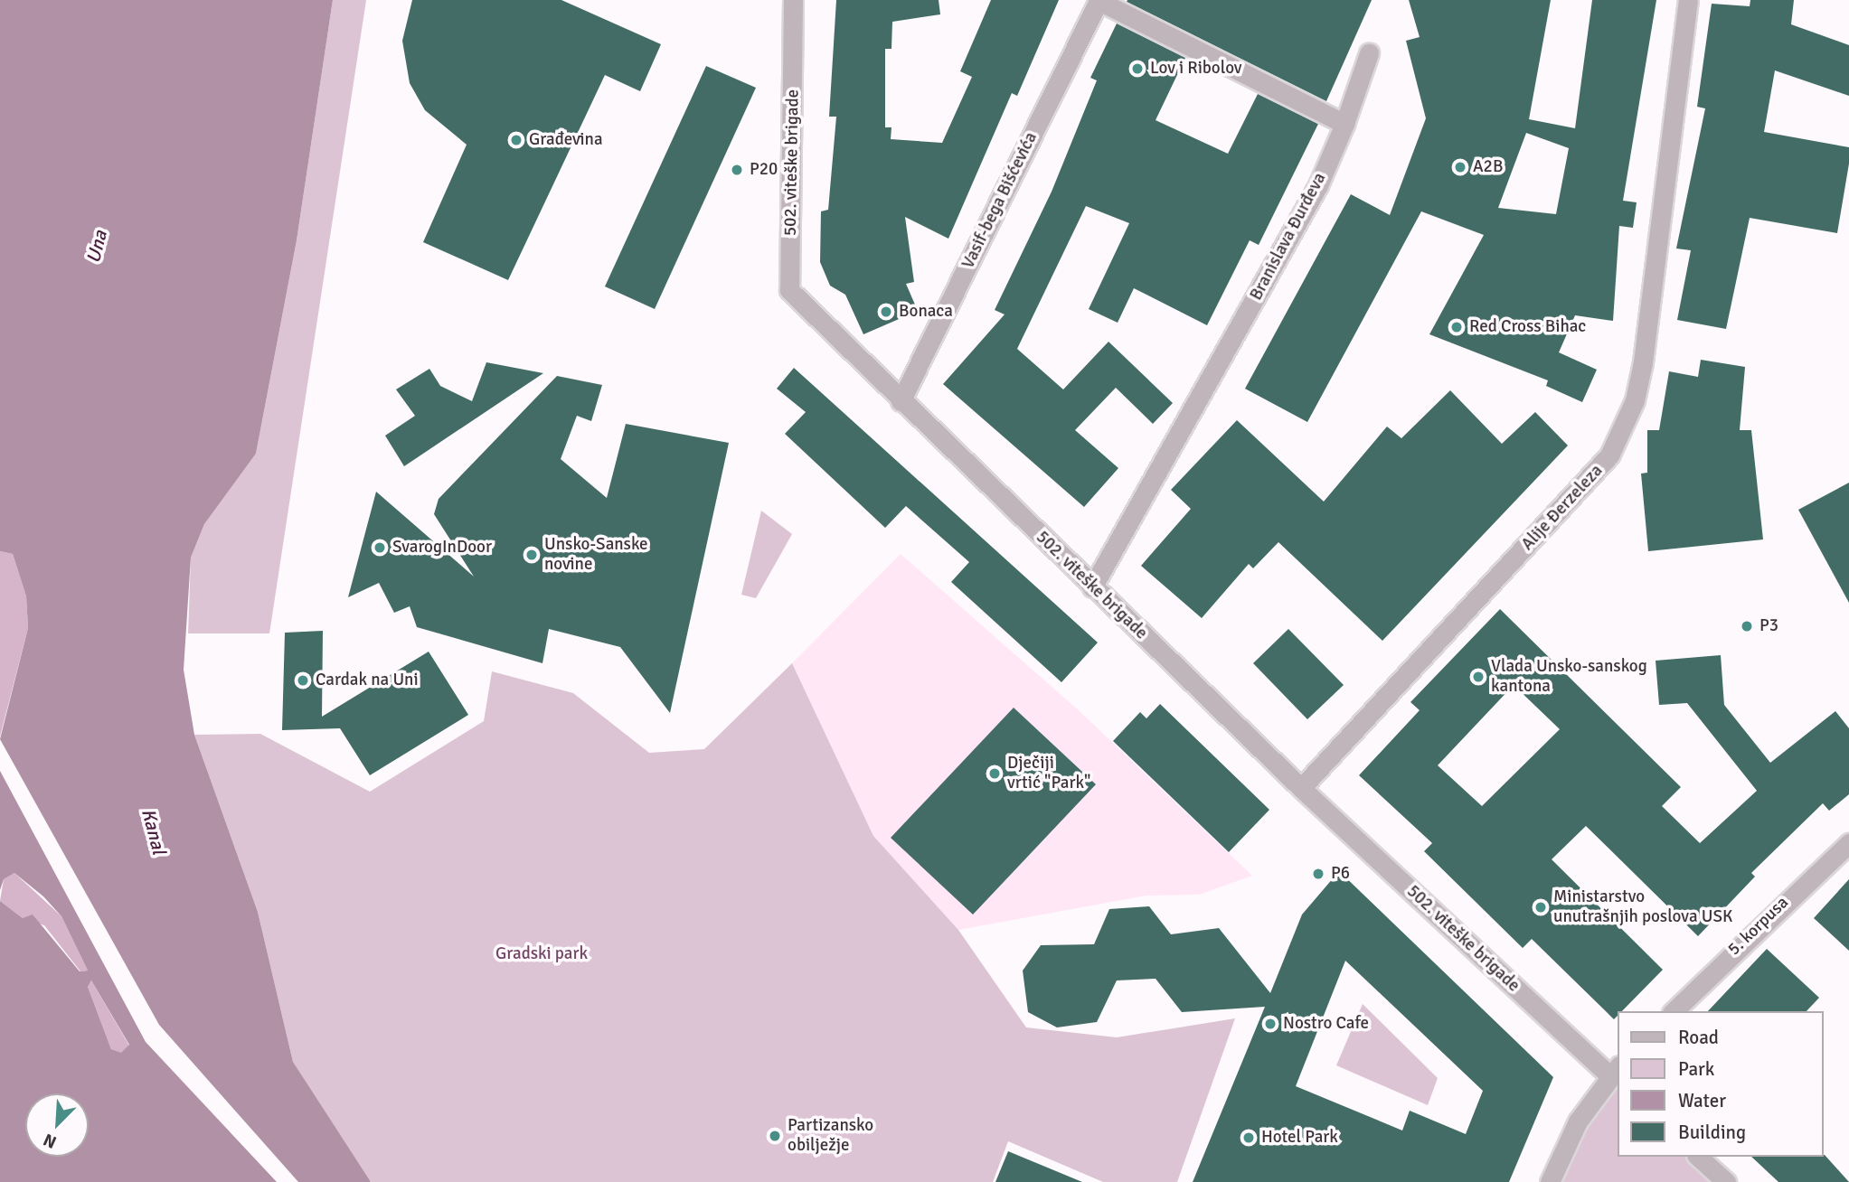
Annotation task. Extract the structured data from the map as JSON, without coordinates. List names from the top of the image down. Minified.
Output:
{"streets":{"street":["502. viteške brigade","Vasif-bega Bišćevića","Branislava Đurđeva","Alije Đerzeleza","5. korpusa"]},"crossings":[["502. viteške brigade","Vasif-bega Bišćevića"],["502. viteške brigade","Branislava Đurđeva"],["502. viteške brigade","Alije Đerzeleza"]],"water":["Una","Kanal"],"parks":["Gradski park"],"places":["Lov i Ribolov","Građevina","A2B","P20","Bonaca","Red Cross Bihac","SvarogInDoor","Unsko-Sanske novine","P3","Vlada Unsko-sanskog kantona","Cardak na Uni","Dječiji vrtić \"Park\"","P6","Ministarstvo unutrašnjih poslova USK","Nostro Cafe","Partizansko obilježje","Hotel Park"],"legend":["Road","Park","Water","Building"],"north":"bottom left"}
